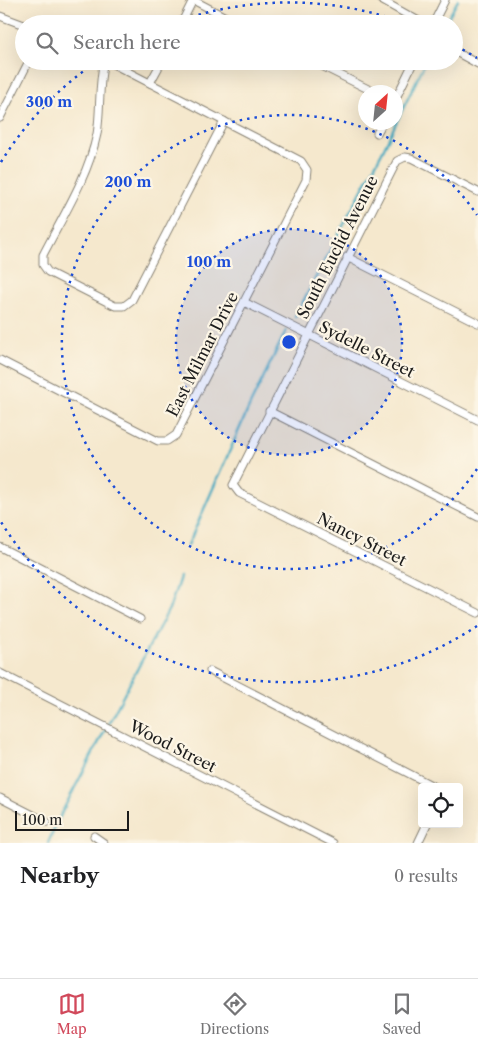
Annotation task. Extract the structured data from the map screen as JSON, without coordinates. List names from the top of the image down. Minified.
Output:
{"streets":{"street":["South Euclid Avenue","Sydelle Street","East Milmar Drive","Nancy Street","Wood Street"]},"crossings":[["South Euclid Avenue","Sydelle Street"],["South Euclid Avenue","Nancy Street"],["Sydelle Street","East Milmar Drive"]],"scale_bar":"100 m","north":"top right","page":{"search":"Search here","scale":"100 m","heading":["Nearby","0 results"],"nav":["Map","Directions","Saved"]},"rings":["300 m","200 m","100 m"]}
